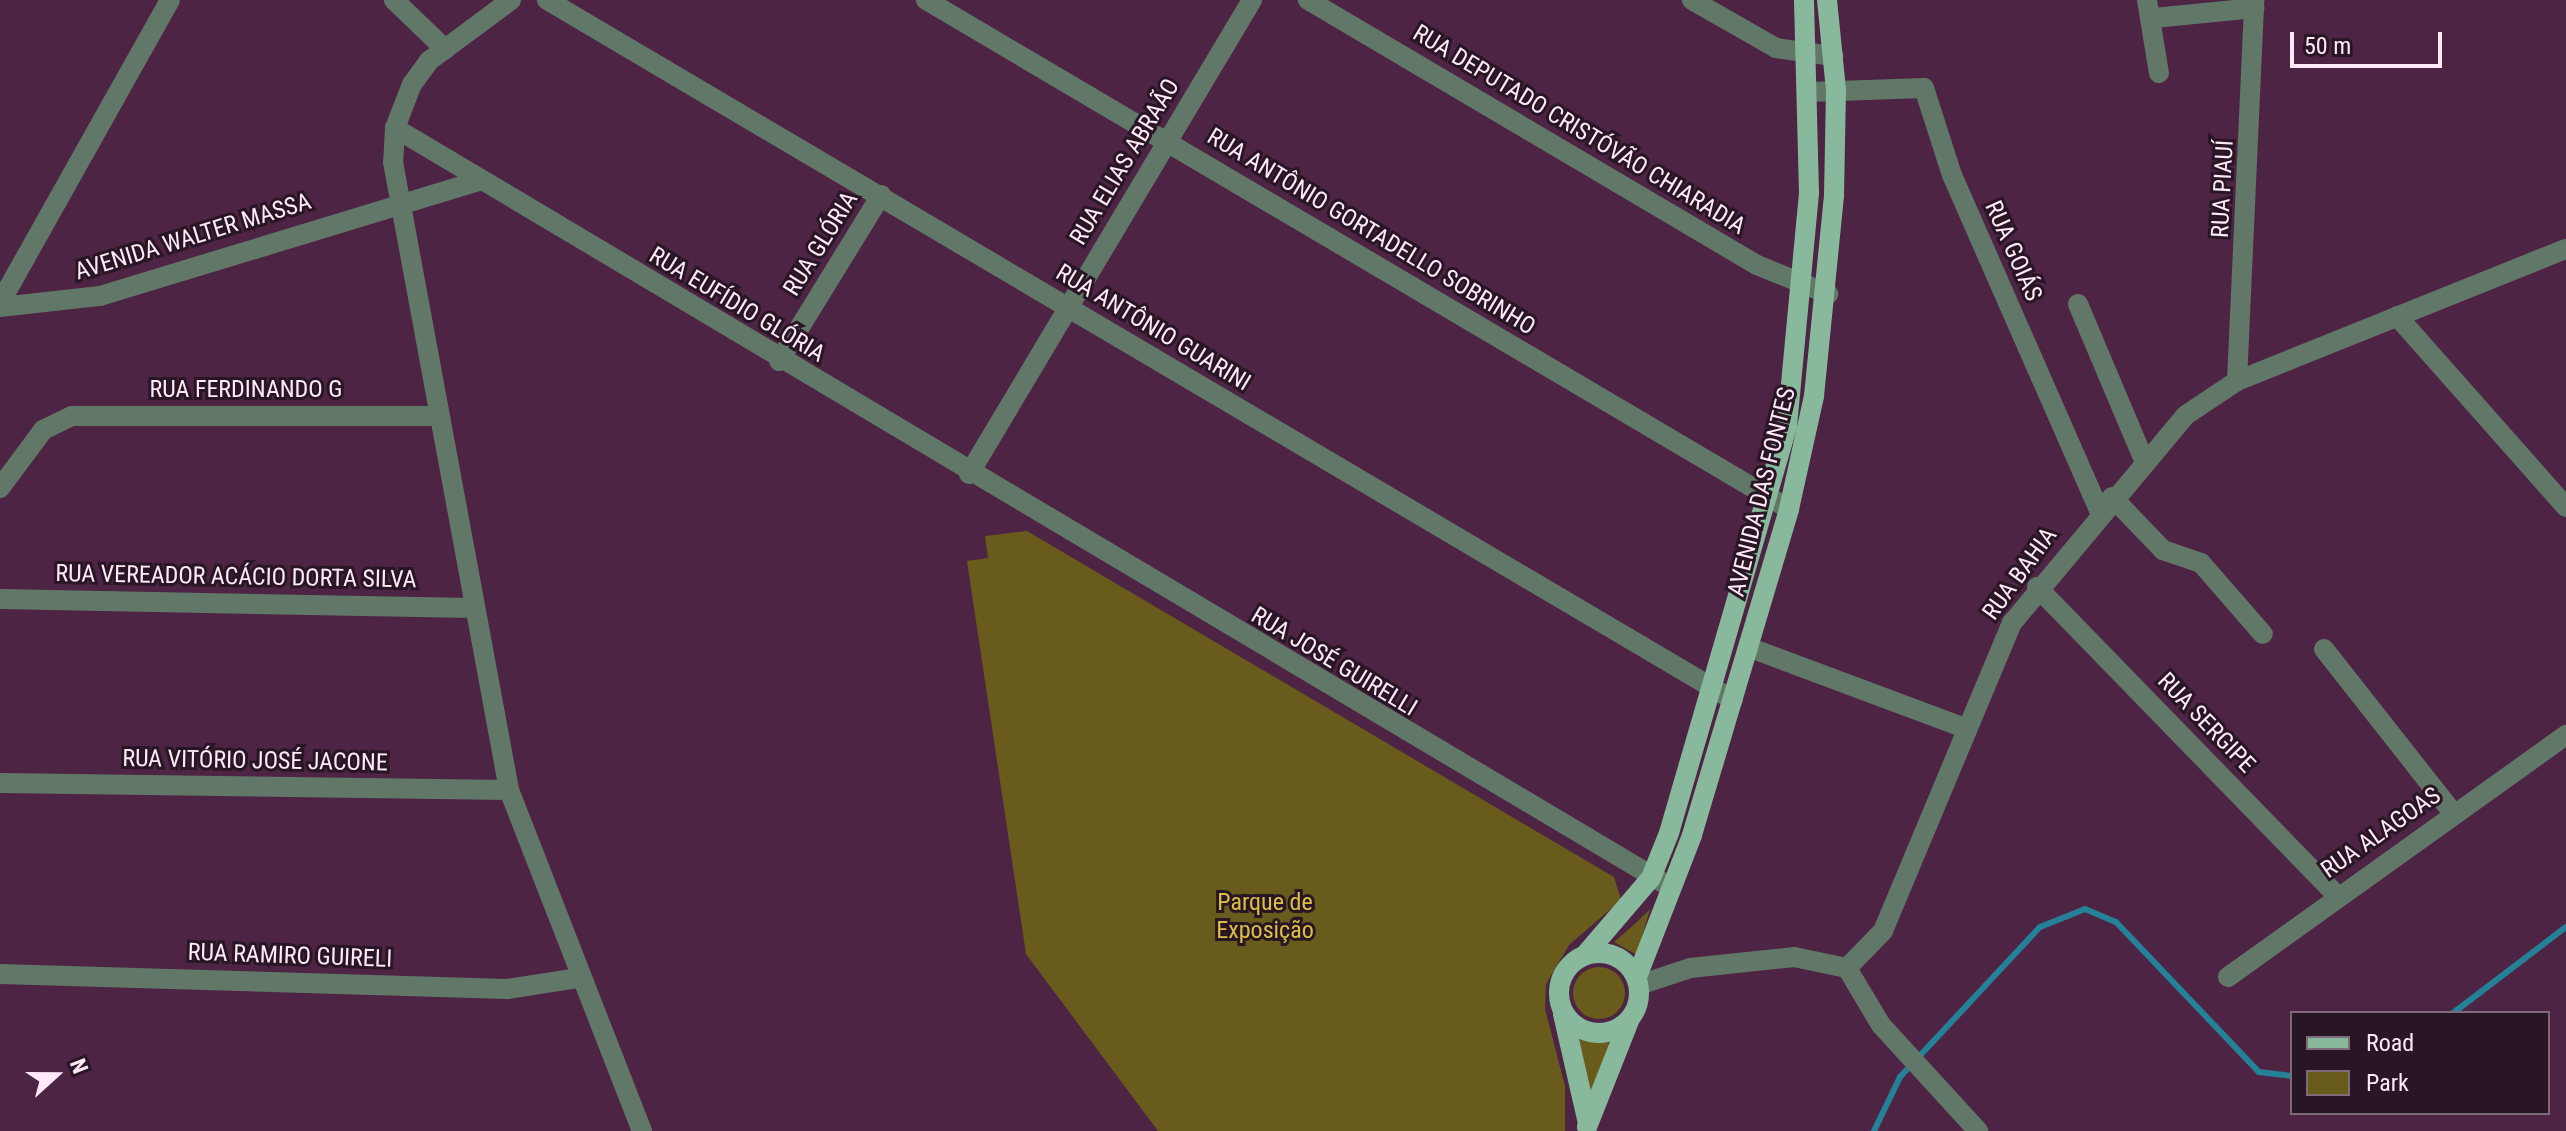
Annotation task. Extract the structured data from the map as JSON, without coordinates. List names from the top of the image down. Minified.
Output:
{"streets":{"main road":["AVENIDA DAS FONTES"],"street":["RUA DEPUTADO CRISTÓVÃO CHIARADIA","RUA ELIAS ABRAÃO","RUA PIAUÍ","RUA ANTÔNIO GORTADELLO SOBRINHO","AVENIDA WALTER MASSA","RUA GLÓRIA","RUA GOIÁS","RUA EUFÍDIO GLÓRIA","RUA ANTÔNIO GUARINI","RUA FERDINANDO G","RUA BAHIA","RUA VEREADOR ACÁCIO DORTA SILVA","RUA JOSÉ GUIRELLI","RUA SERGIPE","RUA VITÓRIO JOSÉ JACONE","RUA ALAGOAS","RUA RAMIRO GUIRELI"]},"crossings":[["RUA DEPUTADO CRISTÓVÃO CHIARADIA","AVENIDA DAS FONTES"],["RUA ELIAS ABRAÃO","RUA ANTÔNIO GORTADELLO SOBRINHO"],["RUA ELIAS ABRAÃO","RUA EUFÍDIO GLÓRIA"],["RUA ELIAS ABRAÃO","RUA ANTÔNIO GUARINI"],["RUA ELIAS ABRAÃO","RUA JOSÉ GUIRELLI"],["RUA PIAUÍ","RUA BAHIA"],["RUA ANTÔNIO GORTADELLO SOBRINHO","AVENIDA DAS FONTES"],["AVENIDA WALTER MASSA","RUA EUFÍDIO GLÓRIA"],["RUA GLÓRIA","RUA EUFÍDIO GLÓRIA"],["RUA GLÓRIA","RUA ANTÔNIO GUARINI"],["RUA GOIÁS","AVENIDA DAS FONTES"],["RUA GOIÁS","RUA BAHIA"],["RUA EUFÍDIO GLÓRIA","RUA JOSÉ GUIRELLI"],["RUA ANTÔNIO GUARINI","AVENIDA DAS FONTES"],["AVENIDA DAS FONTES","RUA JOSÉ GUIRELLI"],["RUA BAHIA","RUA SERGIPE"],["RUA SERGIPE","RUA ALAGOAS"]],"parks":["Parque de Exposição"],"legend":["Road","Park"],"scale_bar":"50 m","north":"right"}
